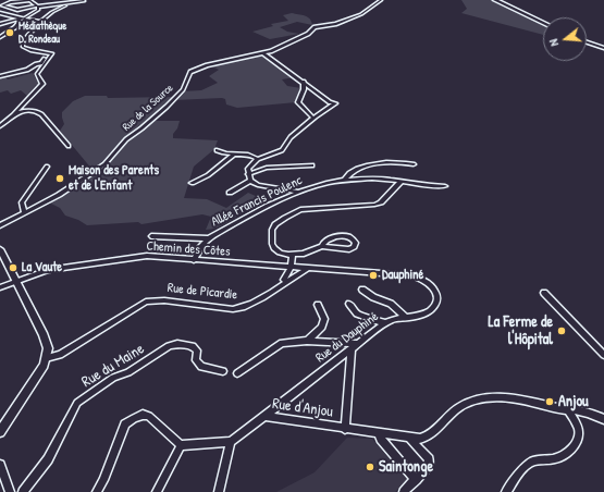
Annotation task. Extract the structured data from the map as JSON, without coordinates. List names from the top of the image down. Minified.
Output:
{"streets":{"street":["Rue de la Source","Allée Francis Poulenc","Chemin des Côtes","Rue de Picardie","Rue du Dauphiné","Rue du Maine","Rue d'Anjou"]},"crossings":[["Allée Francis Poulenc","Chemin des Côtes"],["Chemin des Côtes","Rue de Picardie"],["Chemin des Côtes","Rue du Dauphiné"],["Rue de Picardie","Rue du Dauphiné"],["Rue du Dauphiné","Rue d'Anjou"]],"places":["Médiathèque D. Rondeau","Maison des Parents et de l'Enfant","La Vaute","Dauphiné","La Ferme de l'Hôpital","Anjou","Saintonge"],"north":"left"}
